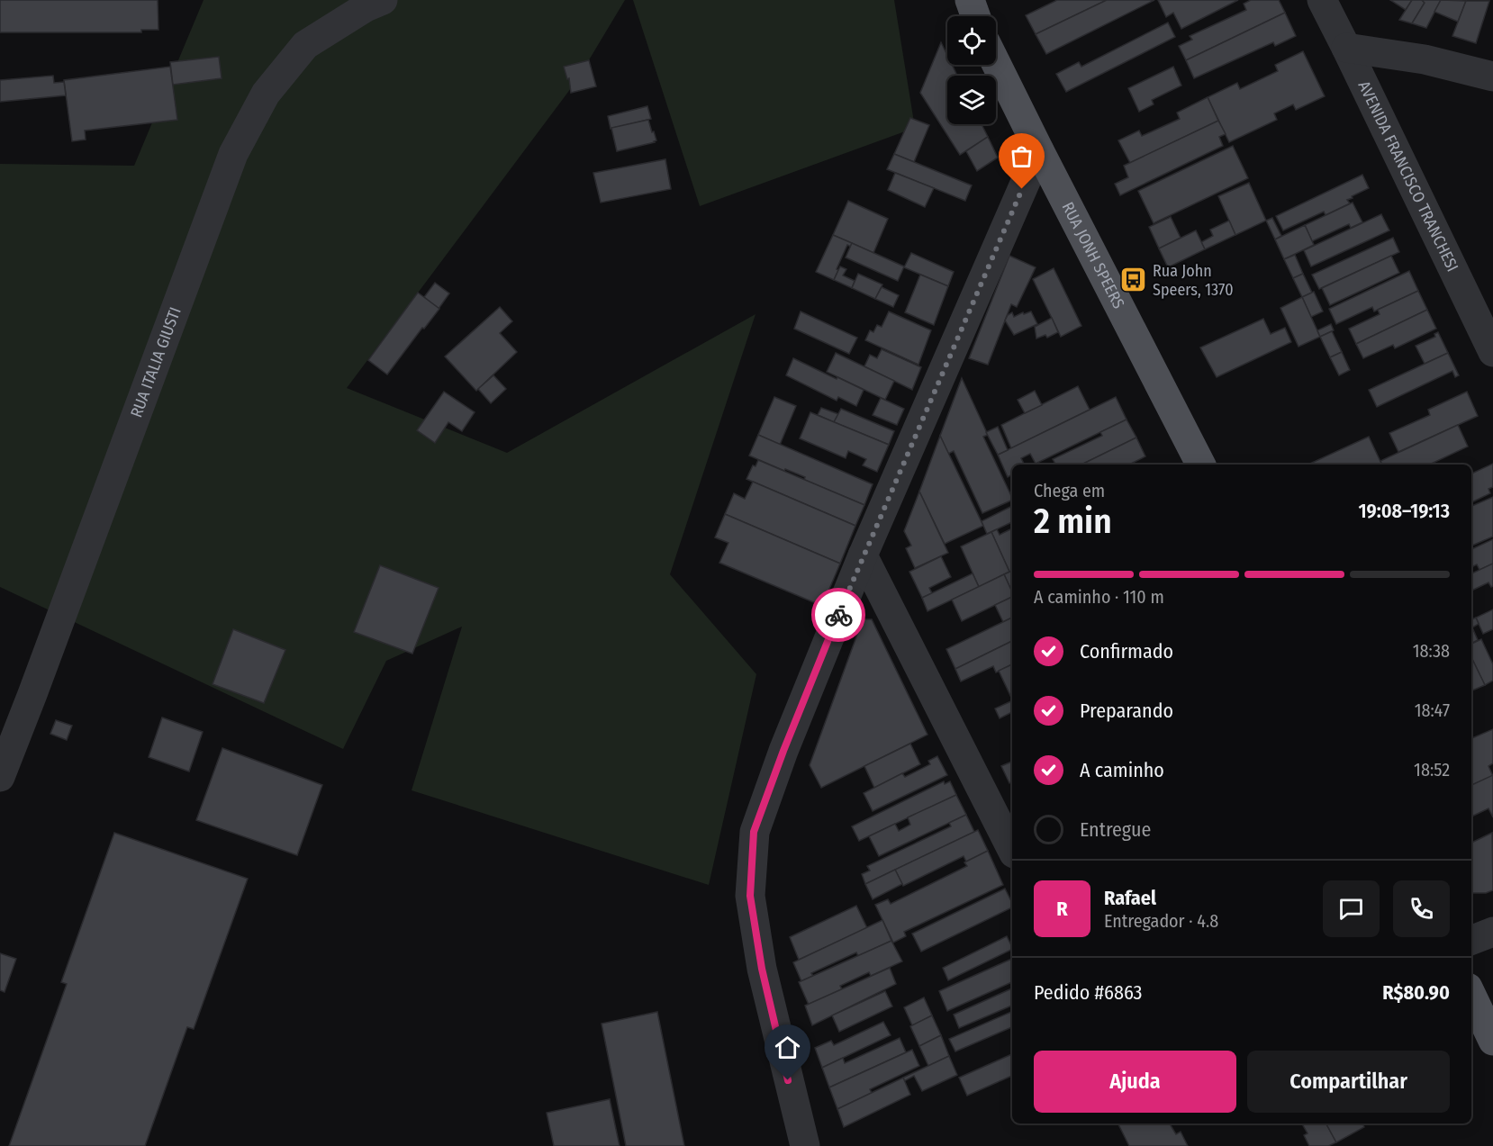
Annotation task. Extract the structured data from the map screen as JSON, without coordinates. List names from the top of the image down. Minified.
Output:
{"streets":{"main road":["RUA JONH SPEERS"],"street":["AVENIDA FRANCISCO TRANCHESI","RUA ITALIA GIUSTI"]},"places":{"bus stop":["Rua John Speers, 1370"]},"page":{"heading":["2 min","Chega em","19:08–19:13"],"panel":["Rafael","Entregador · 4.8","Pedido #6863","R$80.90"],"bar":"A caminho · 110 m","list":[["Confirmado","18:38"],["Preparando","18:47"],["A caminho","18:52"],"Entregue"],"round":"R","buttons":["Ajuda","Compartilhar"]}}
